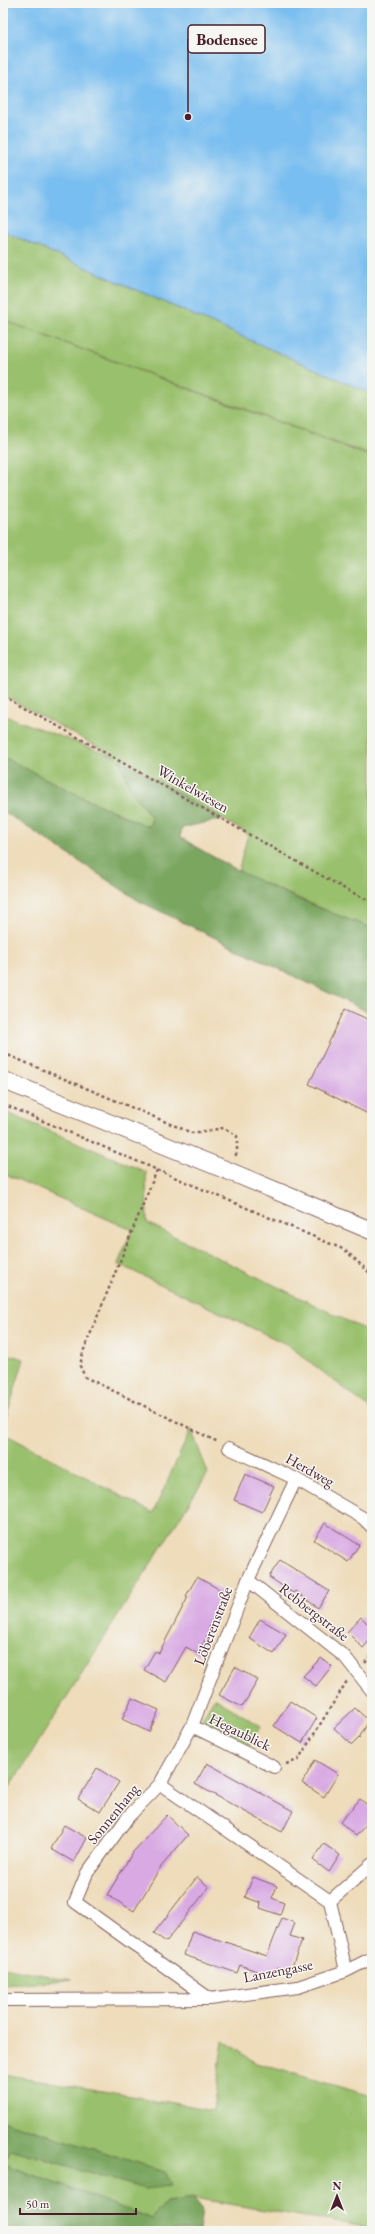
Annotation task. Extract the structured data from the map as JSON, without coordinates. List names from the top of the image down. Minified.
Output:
{"streets":{"street":["Herdweg","Rebbergstraße","Löberenstraße","Hegaublick","Sonnenhang","Lanzengasse"],"path":["Winkelwiesen"]},"crossings":[["Herdweg","Löberenstraße"],["Rebbergstraße","Löberenstraße"],["Löberenstraße","Hegaublick"],["Löberenstraße","Sonnenhang"],["Sonnenhang","Lanzengasse"]],"places":["Bodensee"],"scale_bar":"50 m","north":"top"}
